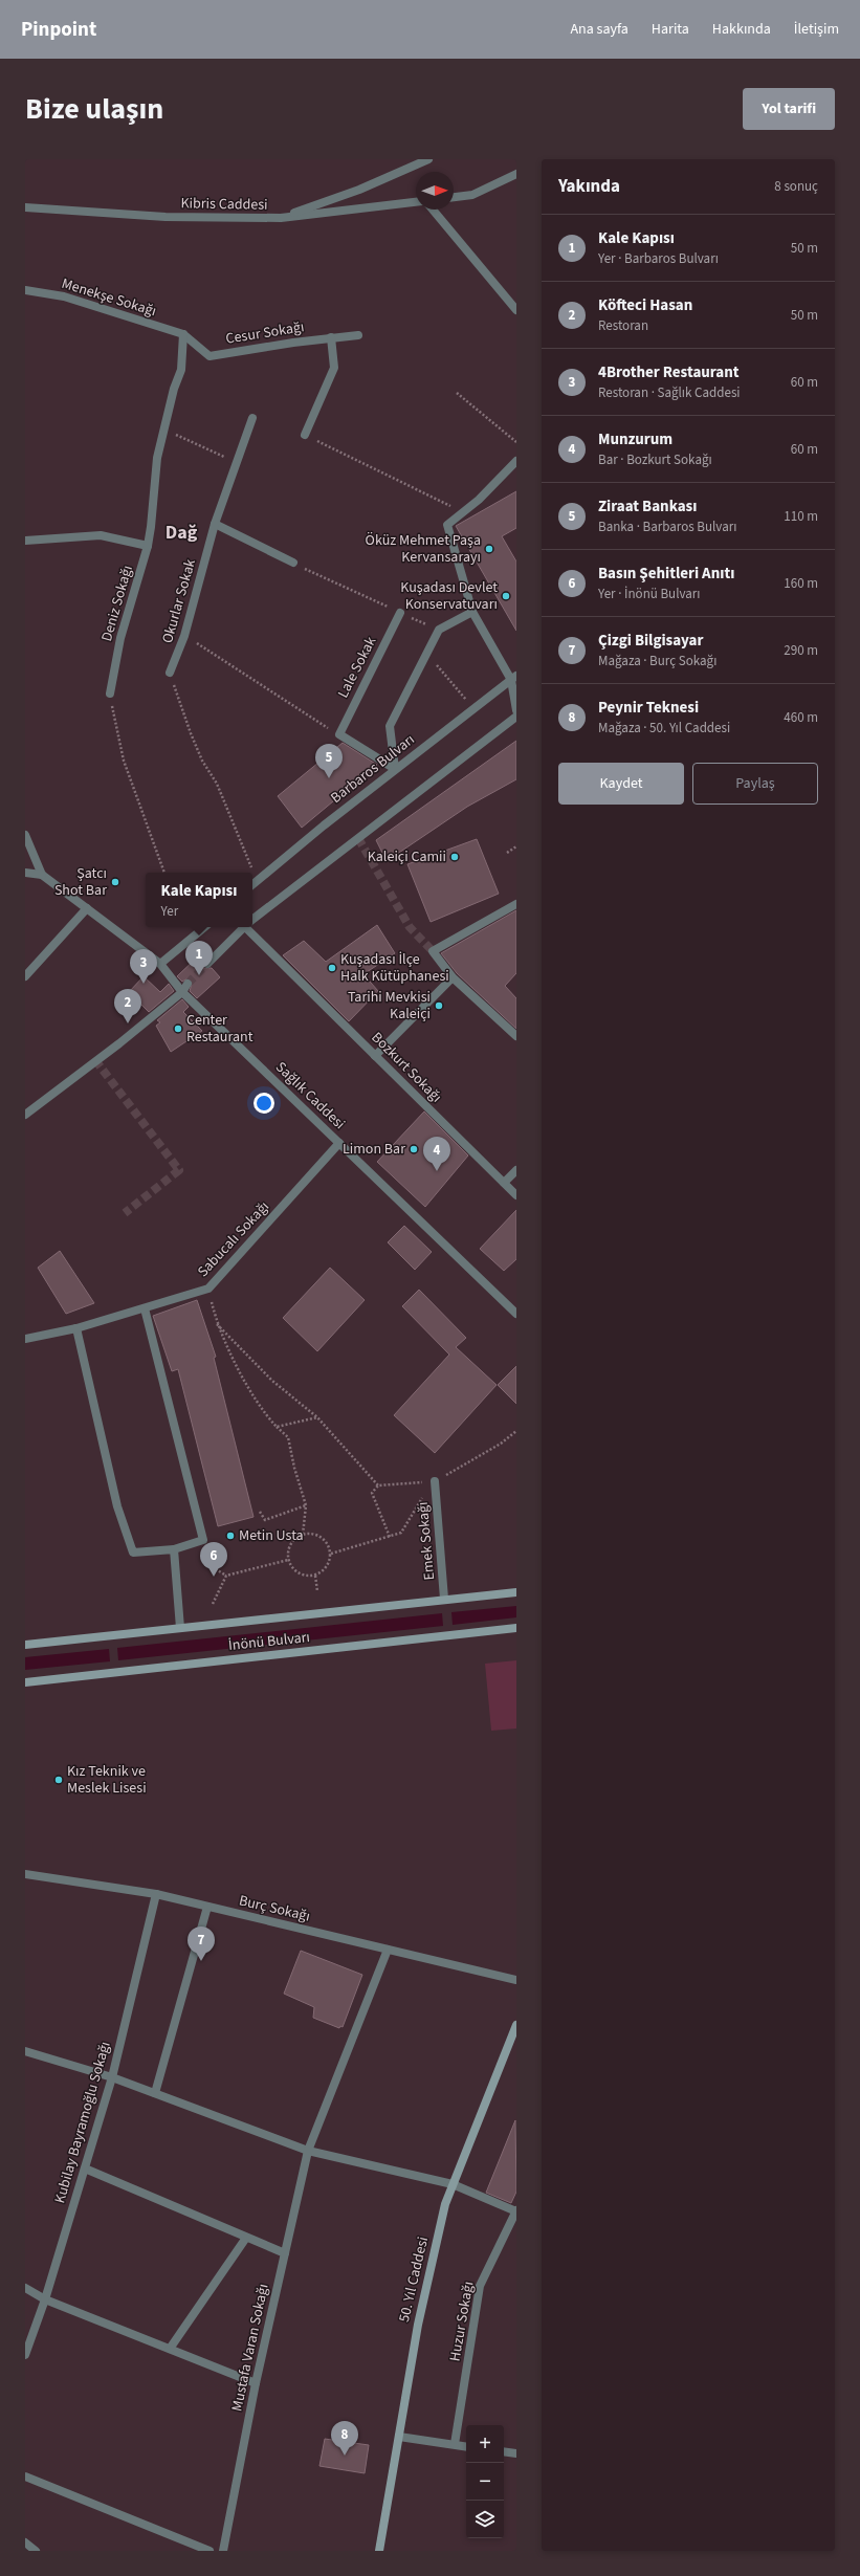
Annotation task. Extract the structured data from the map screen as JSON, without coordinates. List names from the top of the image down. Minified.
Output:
{"streets":{"main road":["İnönü Bulvarı","50. Yıl Caddesi"],"street":["Kibris Caddesi","Menekşe Sokağı","Cesur Sokağı","Okurlar Sokak","Deniz Sokağı","Lale Sokak","Barbaros Bulvarı","Bozkurt Sokağı","Sağlık Caddesi","Sabucalı Sokağı","Emek Sokağı","Burç Sokağı","Kubilay Bayramoğlu Sokağı","Huzur Sokağı","Mustafa Varan Sokağı"]},"crossings":[["Menekşe Sokağı","Cesur Sokağı"],["Menekşe Sokağı","Deniz Sokağı"],["Cesur Sokağı","Deniz Sokağı"],["Sağlık Caddesi","Sabucalı Sokağı"],["Emek Sokağı","İnönü Bulvarı"],["Burç Sokağı","Kubilay Bayramoğlu Sokağı"],["Burç Sokağı","Mustafa Varan Sokağı"]],"districts":["Dağ"],"places":["Öküz Mehmet Paşa Kervansarayı","Kuşadası Devlet Konservatuvarı","Kaleiçi Camii","Şatcı Shot Bar","Kuşadası İlçe Halk Kütüphanesi","Tarihi Mevkisi Kaleiçi","Center Restaurant","Limon Bar","Metin Usta","Kız Teknik ve Meslek Lisesi"],"north":"right","page":{"header":"Pinpoint","nav":["Ana sayfa","Harita","Hakkında","İletişim"],"title":"Bize ulaşın","buttons":["Yol tarifi",["Kaydet","Paylaş"]],"heading":["Yakında","8 sonuç"],"list":[{"mark":"1","name":"Kale Kapısı","note":"Yer · Barbaros Bulvarı","value":"50 m"},{"mark":"2","name":"Köfteci Hasan","note":"Restoran","value":"50 m"},{"mark":"3","name":"4Brother Restaurant","note":"Restoran · Sağlık Caddesi","value":"60 m"},{"mark":"4","name":"Munzurum","note":"Bar · Bozkurt Sokağı","value":"60 m"},{"mark":"5","name":"Ziraat Bankası","note":"Banka · Barbaros Bulvarı","value":"110 m"},{"mark":"6","name":"Basın Şehitleri Anıtı","note":"Yer · İnönü Bulvarı","value":"160 m"},{"mark":"7","name":"Çizgi Bilgisayar","note":"Mağaza · Burç Sokağı","value":"290 m"},{"mark":"8","name":"Peynir Teknesi","note":"Mağaza · 50. Yıl Caddesi","value":"460 m"}],"pins":["5","1","3","2","4","6","7","8"],"popup":["Kale Kapısı","Yer"],"map_buttons":["+","−"]}}
